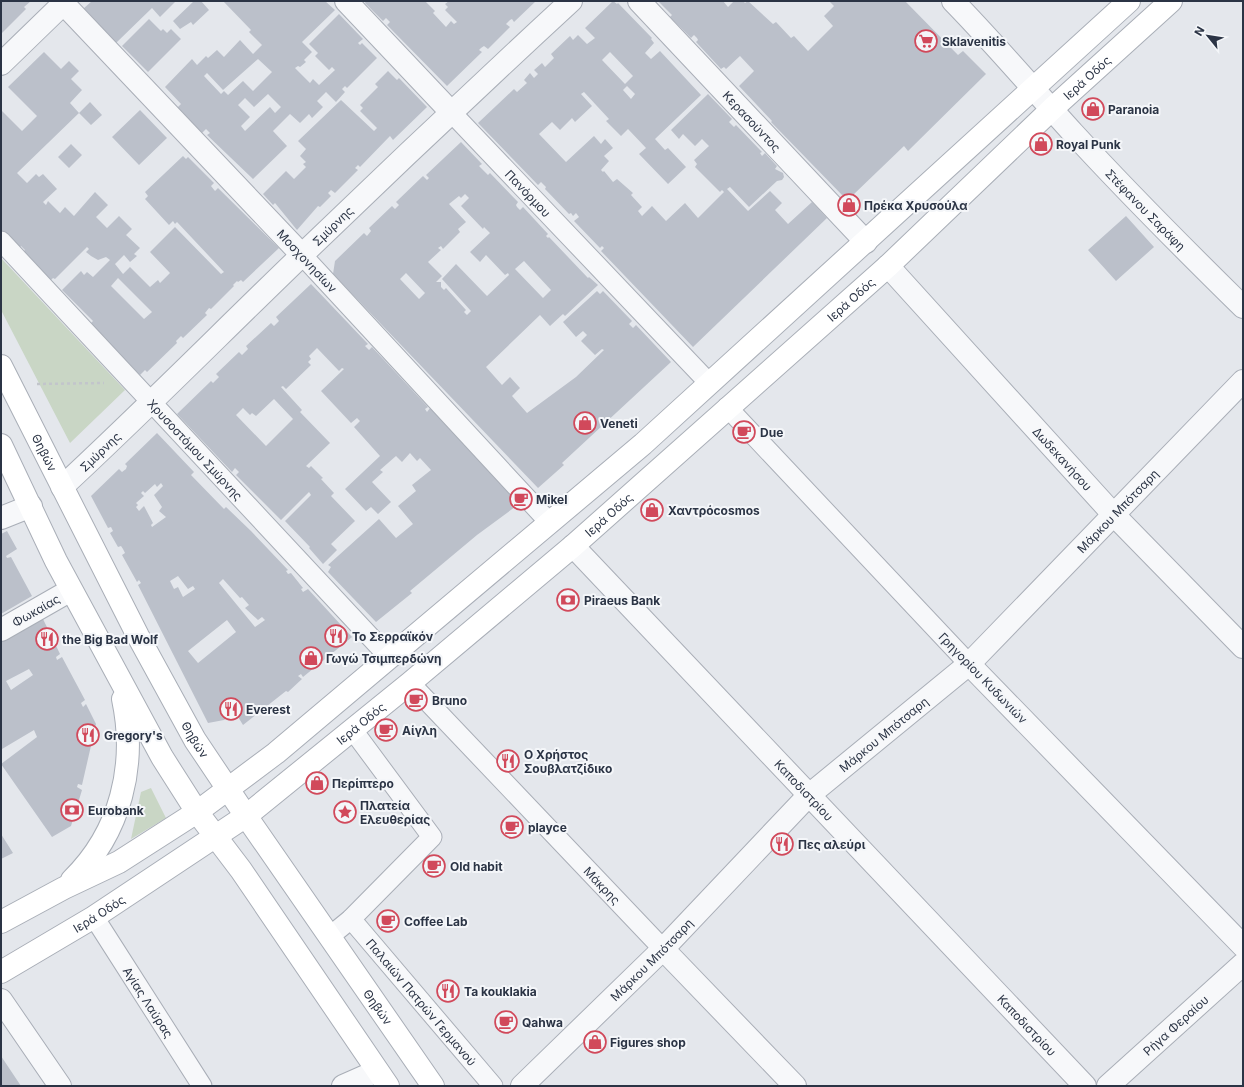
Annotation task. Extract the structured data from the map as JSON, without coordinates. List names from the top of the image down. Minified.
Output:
{"streets":{"main road":["Ιερά Οδός","Θηβών"],"street":["Κερασούντος","Πανόρμου","Στέφανου Σαράφη","Σμύρνης","Μοσχονησίων","Χρυσοστόμου Σμύρνης","Δωδεκανήσου","Μάρκου Μπότσαρη","Φωκαίας","Γρηγορίου Κυδωνιών","Καποδιστρίου","Μάκρης","Αγίας Λαύρας","Παλαιών Πατρών Γερμανού","Ρήγα Φεραίου"]},"crossings":[["Ιερά Οδός","Στέφανου Σαράφη"],["Ιερά Οδός","Θηβών"],["Ιερά Οδός","Δωδεκανήσου"],["Ιερά Οδός","Γρηγορίου Κυδωνιών"],["Ιερά Οδός","Καποδιστρίου"],["Ιερά Οδός","Μάκρης"],["Ιερά Οδός","Αγίας Λαύρας"],["Πανόρμου","Σμύρνης"],["Σμύρνης","Μοσχονησίων"],["Σμύρνης","Χρυσοστόμου Σμύρνης"],["Σμύρνης","Θηβών"],["Δωδεκανήσου","Μάρκου Μπότσαρη"],["Μάρκου Μπότσαρη","Γρηγορίου Κυδωνιών"],["Μάρκου Μπότσαρη","Καποδιστρίου"],["Μάρκου Μπότσαρη","Μάκρης"]],"places":{"supermarket":["Sklavenitis"],"shop":["Paranoia","Royal Punk","Πρέκα Χρυσούλα","Veneti","Χαντρόcosmos","Γωγώ Τσιμπερδώνη","Περίπτερο","Figures shop"],"cafe":["Due","Mikel","Bruno","Αίγλη","playce","Old habit","Coffee Lab","Qahwa"],"bank":["Piraeus Bank","Eurobank"],"restaurant":["Το Σερραϊκόν","the Big Bad Wolf","Everest","Gregory's","Ο Χρήστος Σουβλατζίδικο","Πες αλεύρι","Ta kouklakia"],"place":["Πλατεία Ελευθερίας"]},"north":"top left"}
